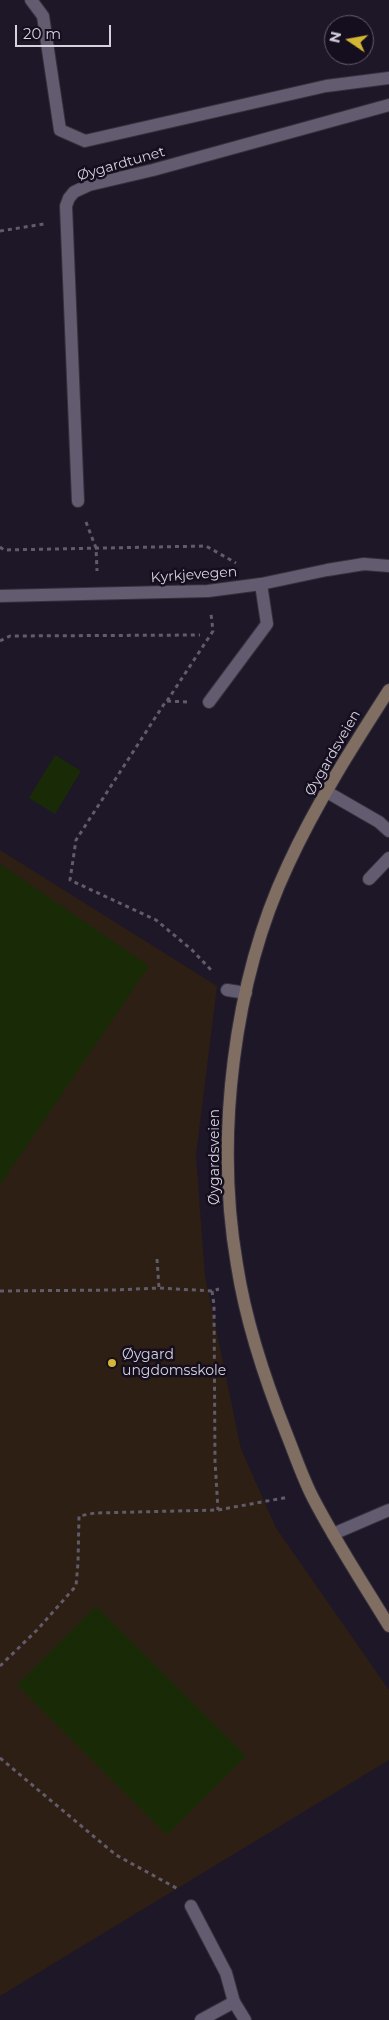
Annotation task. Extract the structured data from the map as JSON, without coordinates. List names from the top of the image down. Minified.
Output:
{"streets":{"street":["Øygardtunet","Kyrkjevegen","Øygardsveien"]},"places":["Øygard ungdomsskole"],"scale_bar":"20 m","north":"left"}
